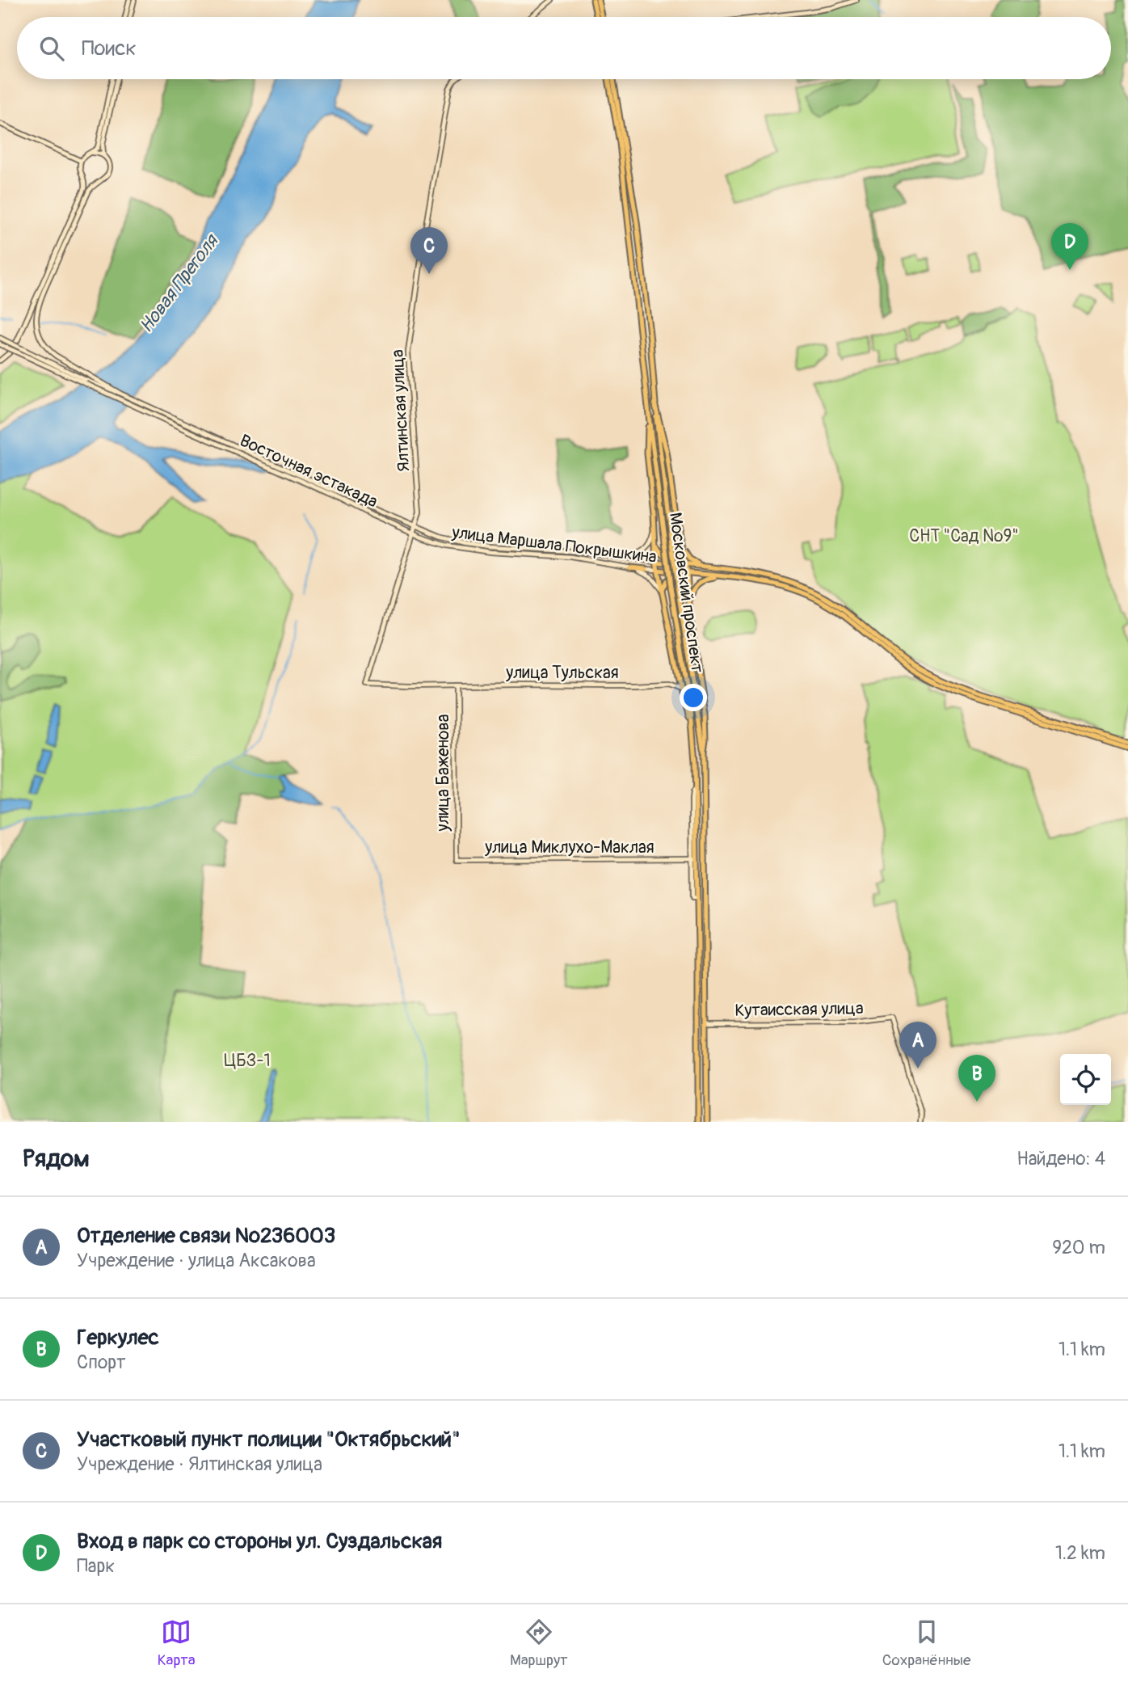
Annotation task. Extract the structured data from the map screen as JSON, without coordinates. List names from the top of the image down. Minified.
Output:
{"streets":{"main road":["Ялтинская улица","Восточная эстакада","улица Маршала Покрышкина","Московский проспект","улица Тульская","улица Баженова","улица Миклухо-Маклая","Кутаисская улица"]},"crossings":[["Ялтинская улица","Восточная эстакада"],["Ялтинская улица","улица Маршала Покрышкина"],["Ялтинская улица","улица Тульская"],["Восточная эстакада","улица Маршала Покрышкина"],["Московский проспект","улица Миклухо-Маклая"],["улица Тульская","улица Баженова"],["улица Баженова","улица Миклухо-Маклая"]],"water":["Новая Преголя"],"parks":["СНТ \"Сад №9\"","ЦБЗ-1"],"page":{"search":"Поиск","pins":["D","C","A","B"],"heading":["Рядом","Найдено: 4"],"list":[{"mark":"A","name":"Отделение связи №236003","note":"Учреждение · улица Аксакова","value":"920 m"},{"mark":"B","name":"Геркулес","note":"Спорт","value":"1.1 km"},{"mark":"C","name":"Участковый пункт полиции \"Октябрьский\"","note":"Учреждение · Ялтинская улица","value":"1.1 km"},{"mark":"D","name":"Вход в парк со стороны ул. Суздальская","note":"Парк","value":"1.2 km"}],"nav":["Карта","Маршрут","Сохранённые"]}}
